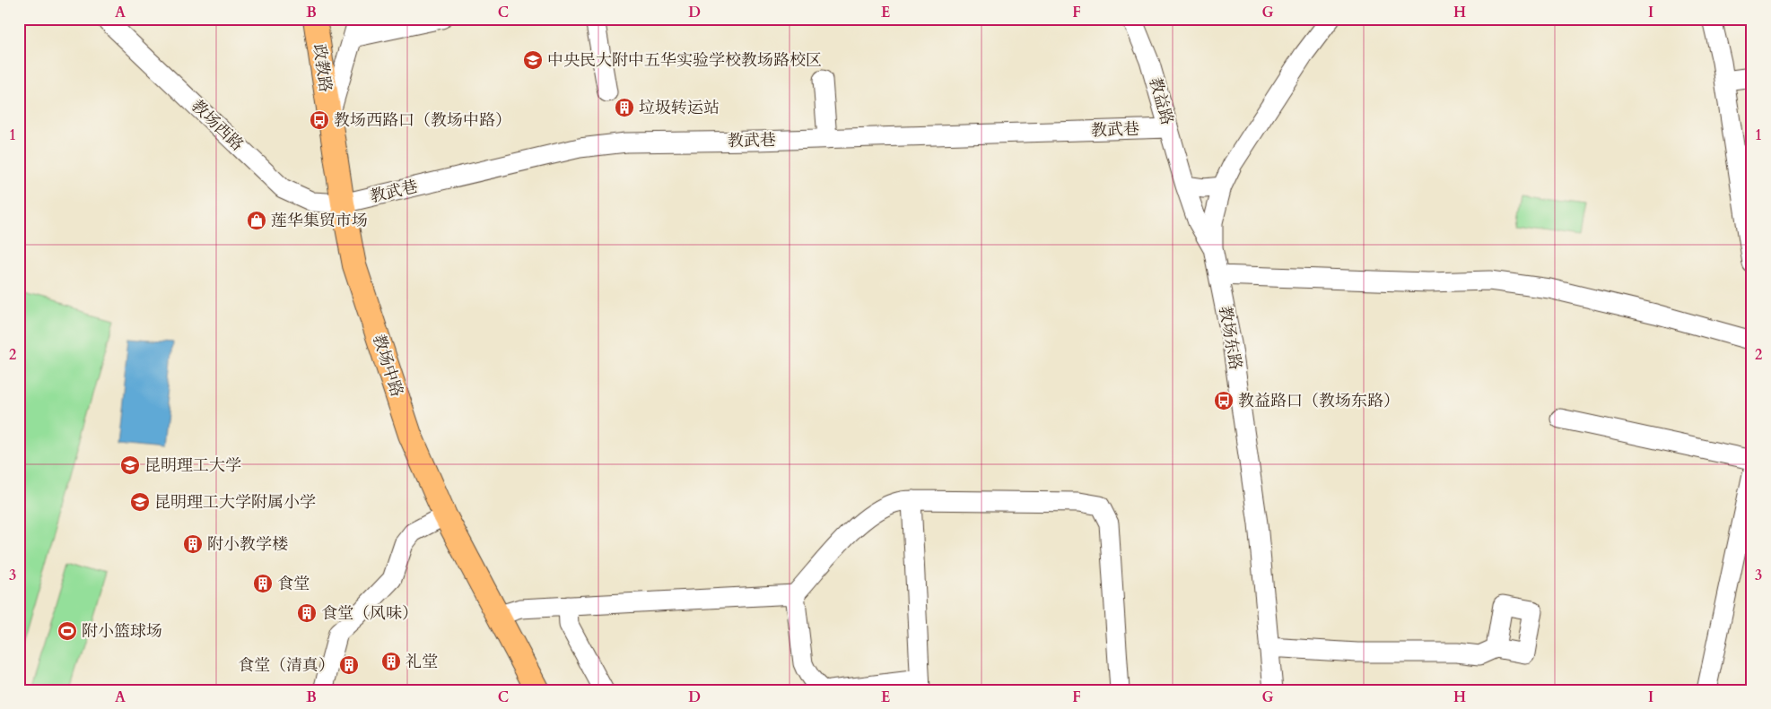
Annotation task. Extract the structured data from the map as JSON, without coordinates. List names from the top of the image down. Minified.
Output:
{"streets":{"main road":["政教路","教场中路"],"street":["教益路","教场西路","教武巷","教场东路"]},"crossings":[["政教路","教场中路"],["教益路","教武巷"],["教益路","教场东路"],["教场西路","教武巷"],["教场西路","教场中路"],["教武巷","教场中路"]],"places":{"school or university":["中央民大附中五华实验学校教场路校区","昆明理工大学","昆明理工大学附属小学"],"building":["垃圾转运站","附小教学楼","食堂","食堂（风味）","礼堂","食堂（清真）"],"bus stop":["教场西路口（教场中路）","教益路口（教场东路）"],"shop":["莲华集贸市场"],"sports":["附小篮球场"]},"grid":{"columns":["A","B","C","D","E","F","G","H","I"],"rows":["1","2","3"]}}
